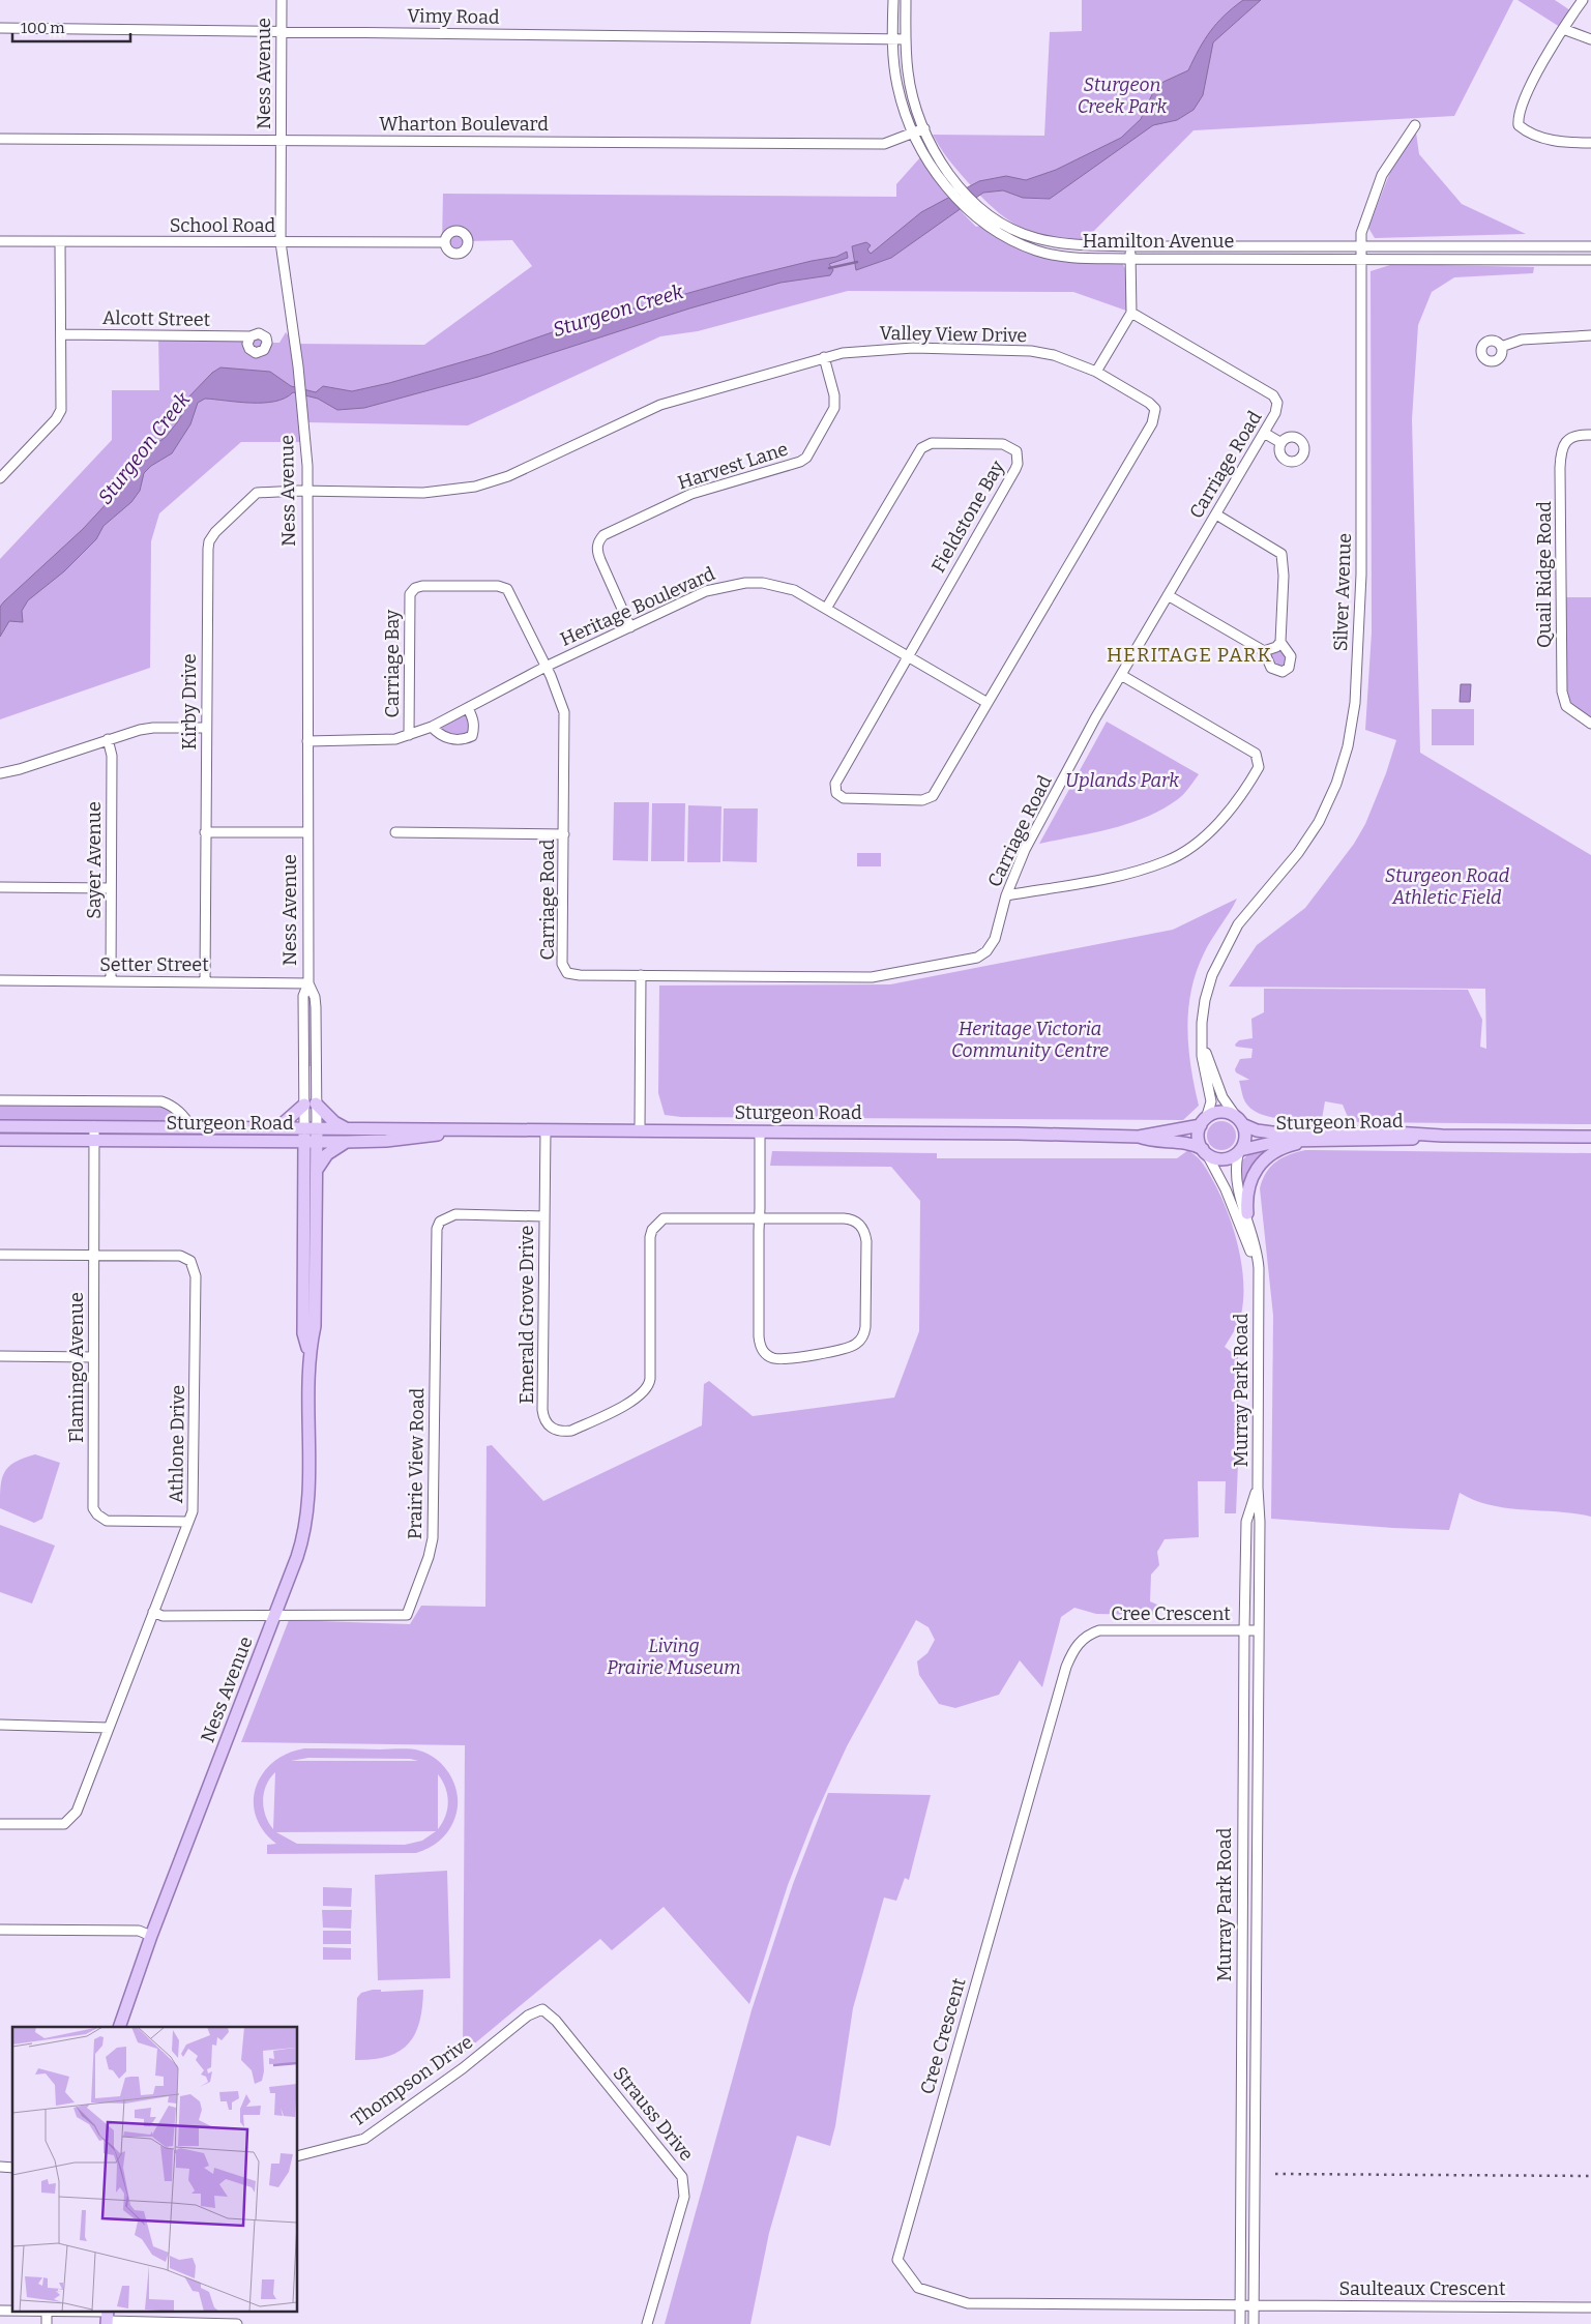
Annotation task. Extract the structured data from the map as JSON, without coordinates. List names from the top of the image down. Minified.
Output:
{"streets":{"main road":["Ness Avenue","Sturgeon Road"],"street":["Vimy Road","Wharton Boulevard","School Road","Hamilton Avenue","Alcott Street","Valley View Drive","Carriage Road","Harvest Lane","Fieldstone Bay","Quail Ridge Road","Silver Avenue","Heritage Boulevard","Carriage Bay","Kirby Drive","Sayer Avenue","Setter Street","Emerald Grove Drive","Flamingo Avenue","Murray Park Road","Athlone Drive","Prairie View Road","Cree Crescent","Thompson Drive","Strauss Drive","Saulteaux Crescent"]},"crossings":[["Vimy Road","Ness Avenue"],["Vimy Road","Hamilton Avenue"],["Ness Avenue","Wharton Boulevard"],["Ness Avenue","School Road"],["Ness Avenue","Valley View Drive"],["Ness Avenue","Heritage Boulevard"],["Ness Avenue","Kirby Drive"],["Ness Avenue","Setter Street"],["Ness Avenue","Sturgeon Road"],["Ness Avenue","Prairie View Road"],["Wharton Boulevard","Hamilton Avenue"],["Hamilton Avenue","Silver Avenue"],["Valley View Drive","Harvest Lane"],["Valley View Drive","Fieldstone Bay"],["Valley View Drive","Heritage Boulevard"],["Valley View Drive","Kirby Drive"],["Carriage Road","Heritage Boulevard"],["Carriage Road","Carriage Bay"],["Harvest Lane","Heritage Boulevard"],["Fieldstone Bay","Heritage Boulevard"],["Silver Avenue","Sturgeon Road"],["Silver Avenue","Murray Park Road"],["Heritage Boulevard","Carriage Bay"],["Kirby Drive","Setter Street"],["Sayer Avenue","Setter Street"],["Sturgeon Road","Emerald Grove Drive"],["Sturgeon Road","Flamingo Avenue"],["Sturgeon Road","Murray Park Road"],["Emerald Grove Drive","Prairie View Road"],["Flamingo Avenue","Athlone Drive"],["Murray Park Road","Cree Crescent"],["Murray Park Road","Saulteaux Crescent"],["Athlone Drive","Prairie View Road"],["Cree Crescent","Saulteaux Crescent"],["Thompson Drive","Strauss Drive"]],"districts":["HERITAGE PARK"],"water":["Sturgeon Creek"],"parks":["Sturgeon Creek Park","Uplands Park","Sturgeon Road Athletic Field","Heritage Victoria Community Centre","Living Prairie Museum"],"scale_bar":"100 m"}
